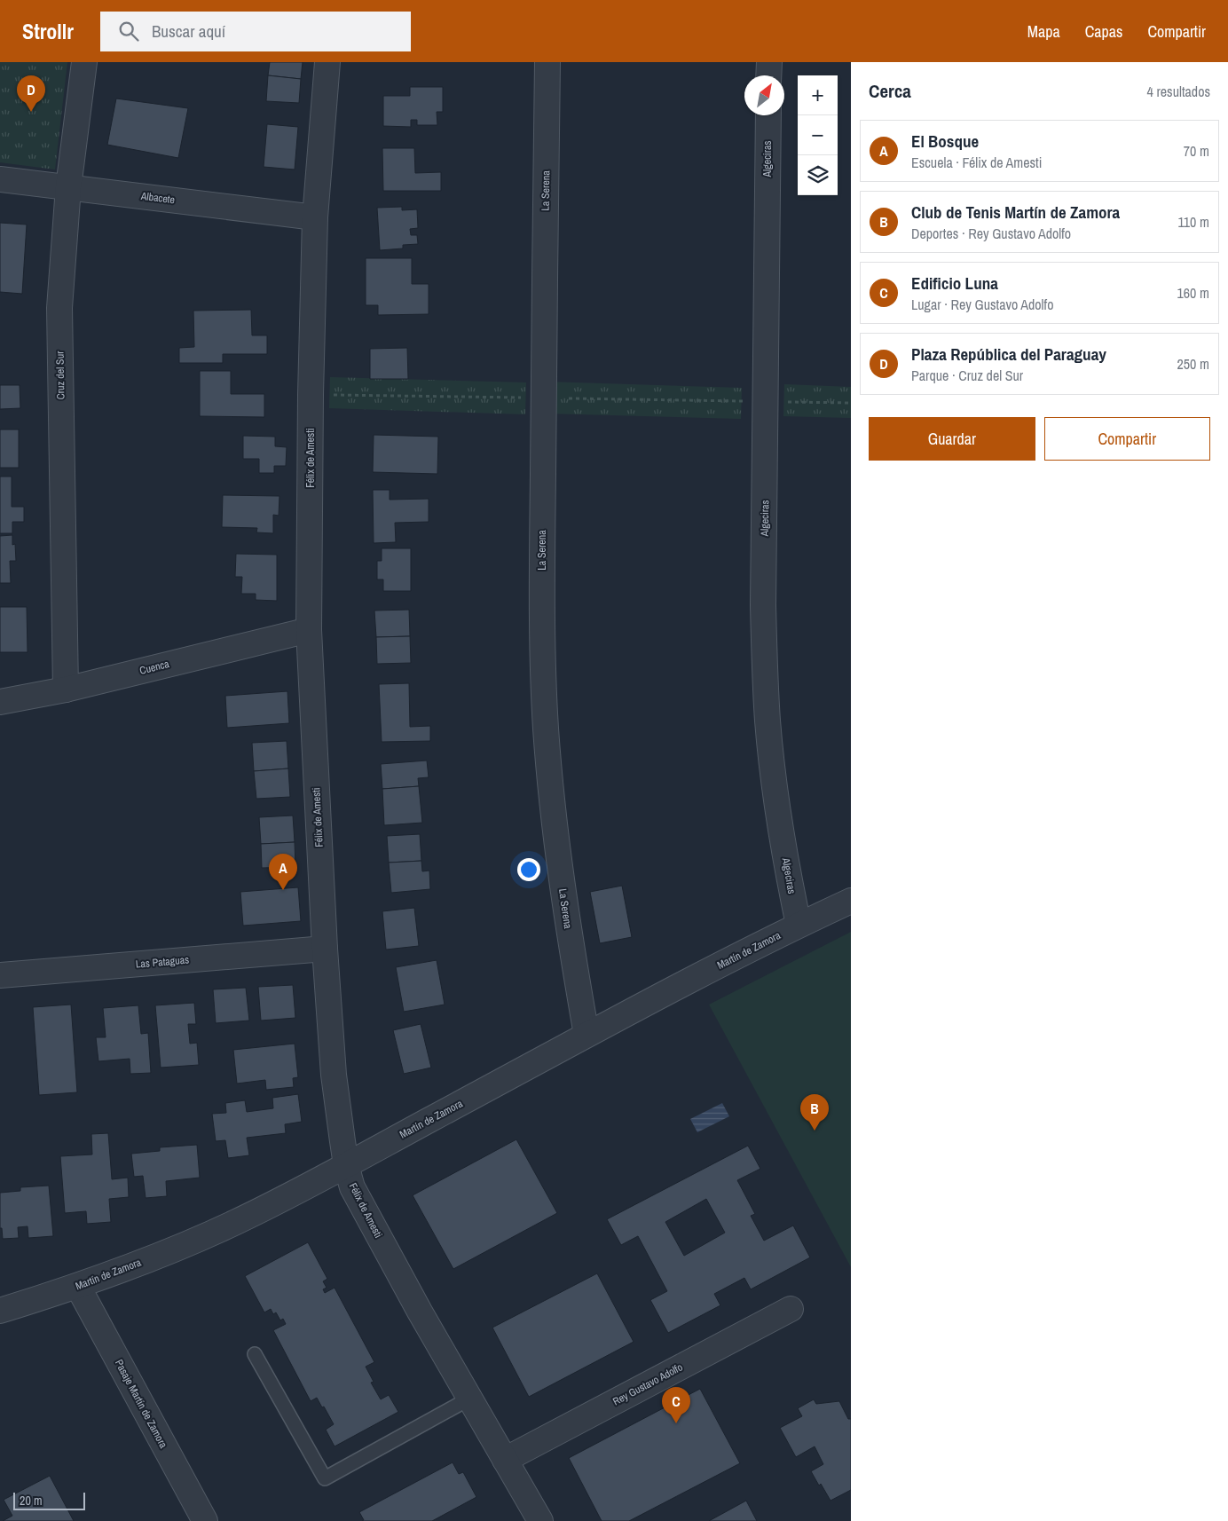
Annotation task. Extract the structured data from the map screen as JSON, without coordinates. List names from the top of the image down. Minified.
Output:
{"streets":{"street":["Algeciras","La Serena","Albacete","Cruz del Sur","Félix de Amesti","Cuenca","Martín de Zamora","Las Pataguas","Rey Gustavo Adolfo","Pasaje Martín de Zamora"]},"crossings":[["Algeciras","Martín de Zamora"],["La Serena","Martín de Zamora"],["Albacete","Cruz del Sur"],["Albacete","Félix de Amesti"],["Cruz del Sur","Cuenca"],["Félix de Amesti","Cuenca"],["Félix de Amesti","Martín de Zamora"],["Félix de Amesti","Las Pataguas"],["Félix de Amesti","Rey Gustavo Adolfo"],["Martín de Zamora","Pasaje Martín de Zamora"]],"scale_bar":"20 m","north":"top right","page":{"header":"Strollr","search":"Buscar aquí","nav":["Mapa","Capas","Compartir"],"heading":["Cerca","4 resultados"],"map_buttons":["+","−"],"pins":["D","A","B","C"],"list":[{"mark":"A","name":"El Bosque","note":"Escuela · Félix de Amesti","value":"70 m"},{"mark":"B","name":"Club de Tenis Martín de Zamora","note":"Deportes · Rey Gustavo Adolfo","value":"110 m"},{"mark":"C","name":"Edificio Luna","note":"Lugar · Rey Gustavo Adolfo","value":"160 m"},{"mark":"D","name":"Plaza República del Paraguay","note":"Parque · Cruz del Sur","value":"250 m"}],"buttons":["Guardar","Compartir"],"scale":"20 m"}}
